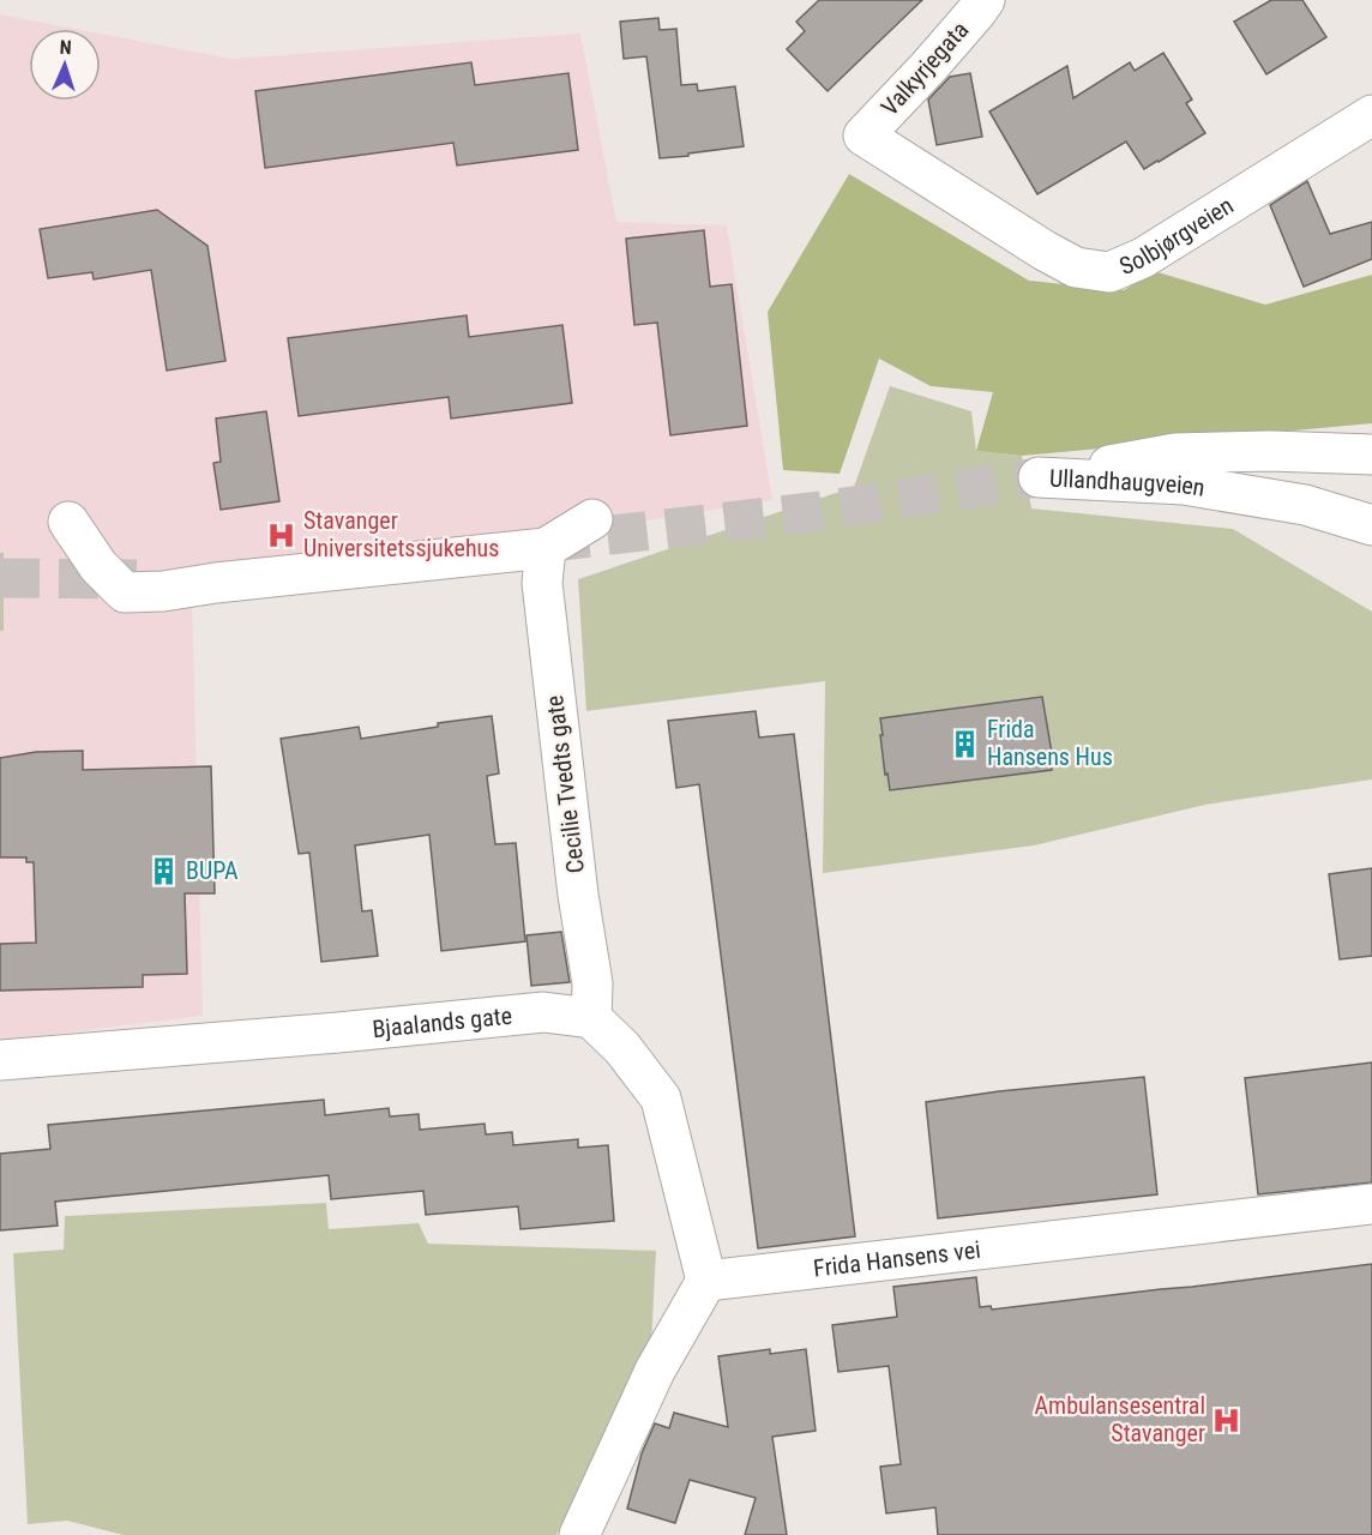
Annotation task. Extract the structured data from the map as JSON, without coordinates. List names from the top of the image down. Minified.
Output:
{"streets":{"street":["Valkyrjegata","Solbjørgveien","Ullandhaugveien","Cecilie Tvedts gate","Bjaalands gate","Frida Hansens vei"]},"crossings":[["Valkyrjegata","Solbjørgveien"],["Cecilie Tvedts gate","Bjaalands gate"]],"places":{"hospital":["Stavanger Universitetssjukehus","Ambulansesentral Stavanger"],"building":["Frida Hansens Hus","BUPA"]},"north":"top"}
